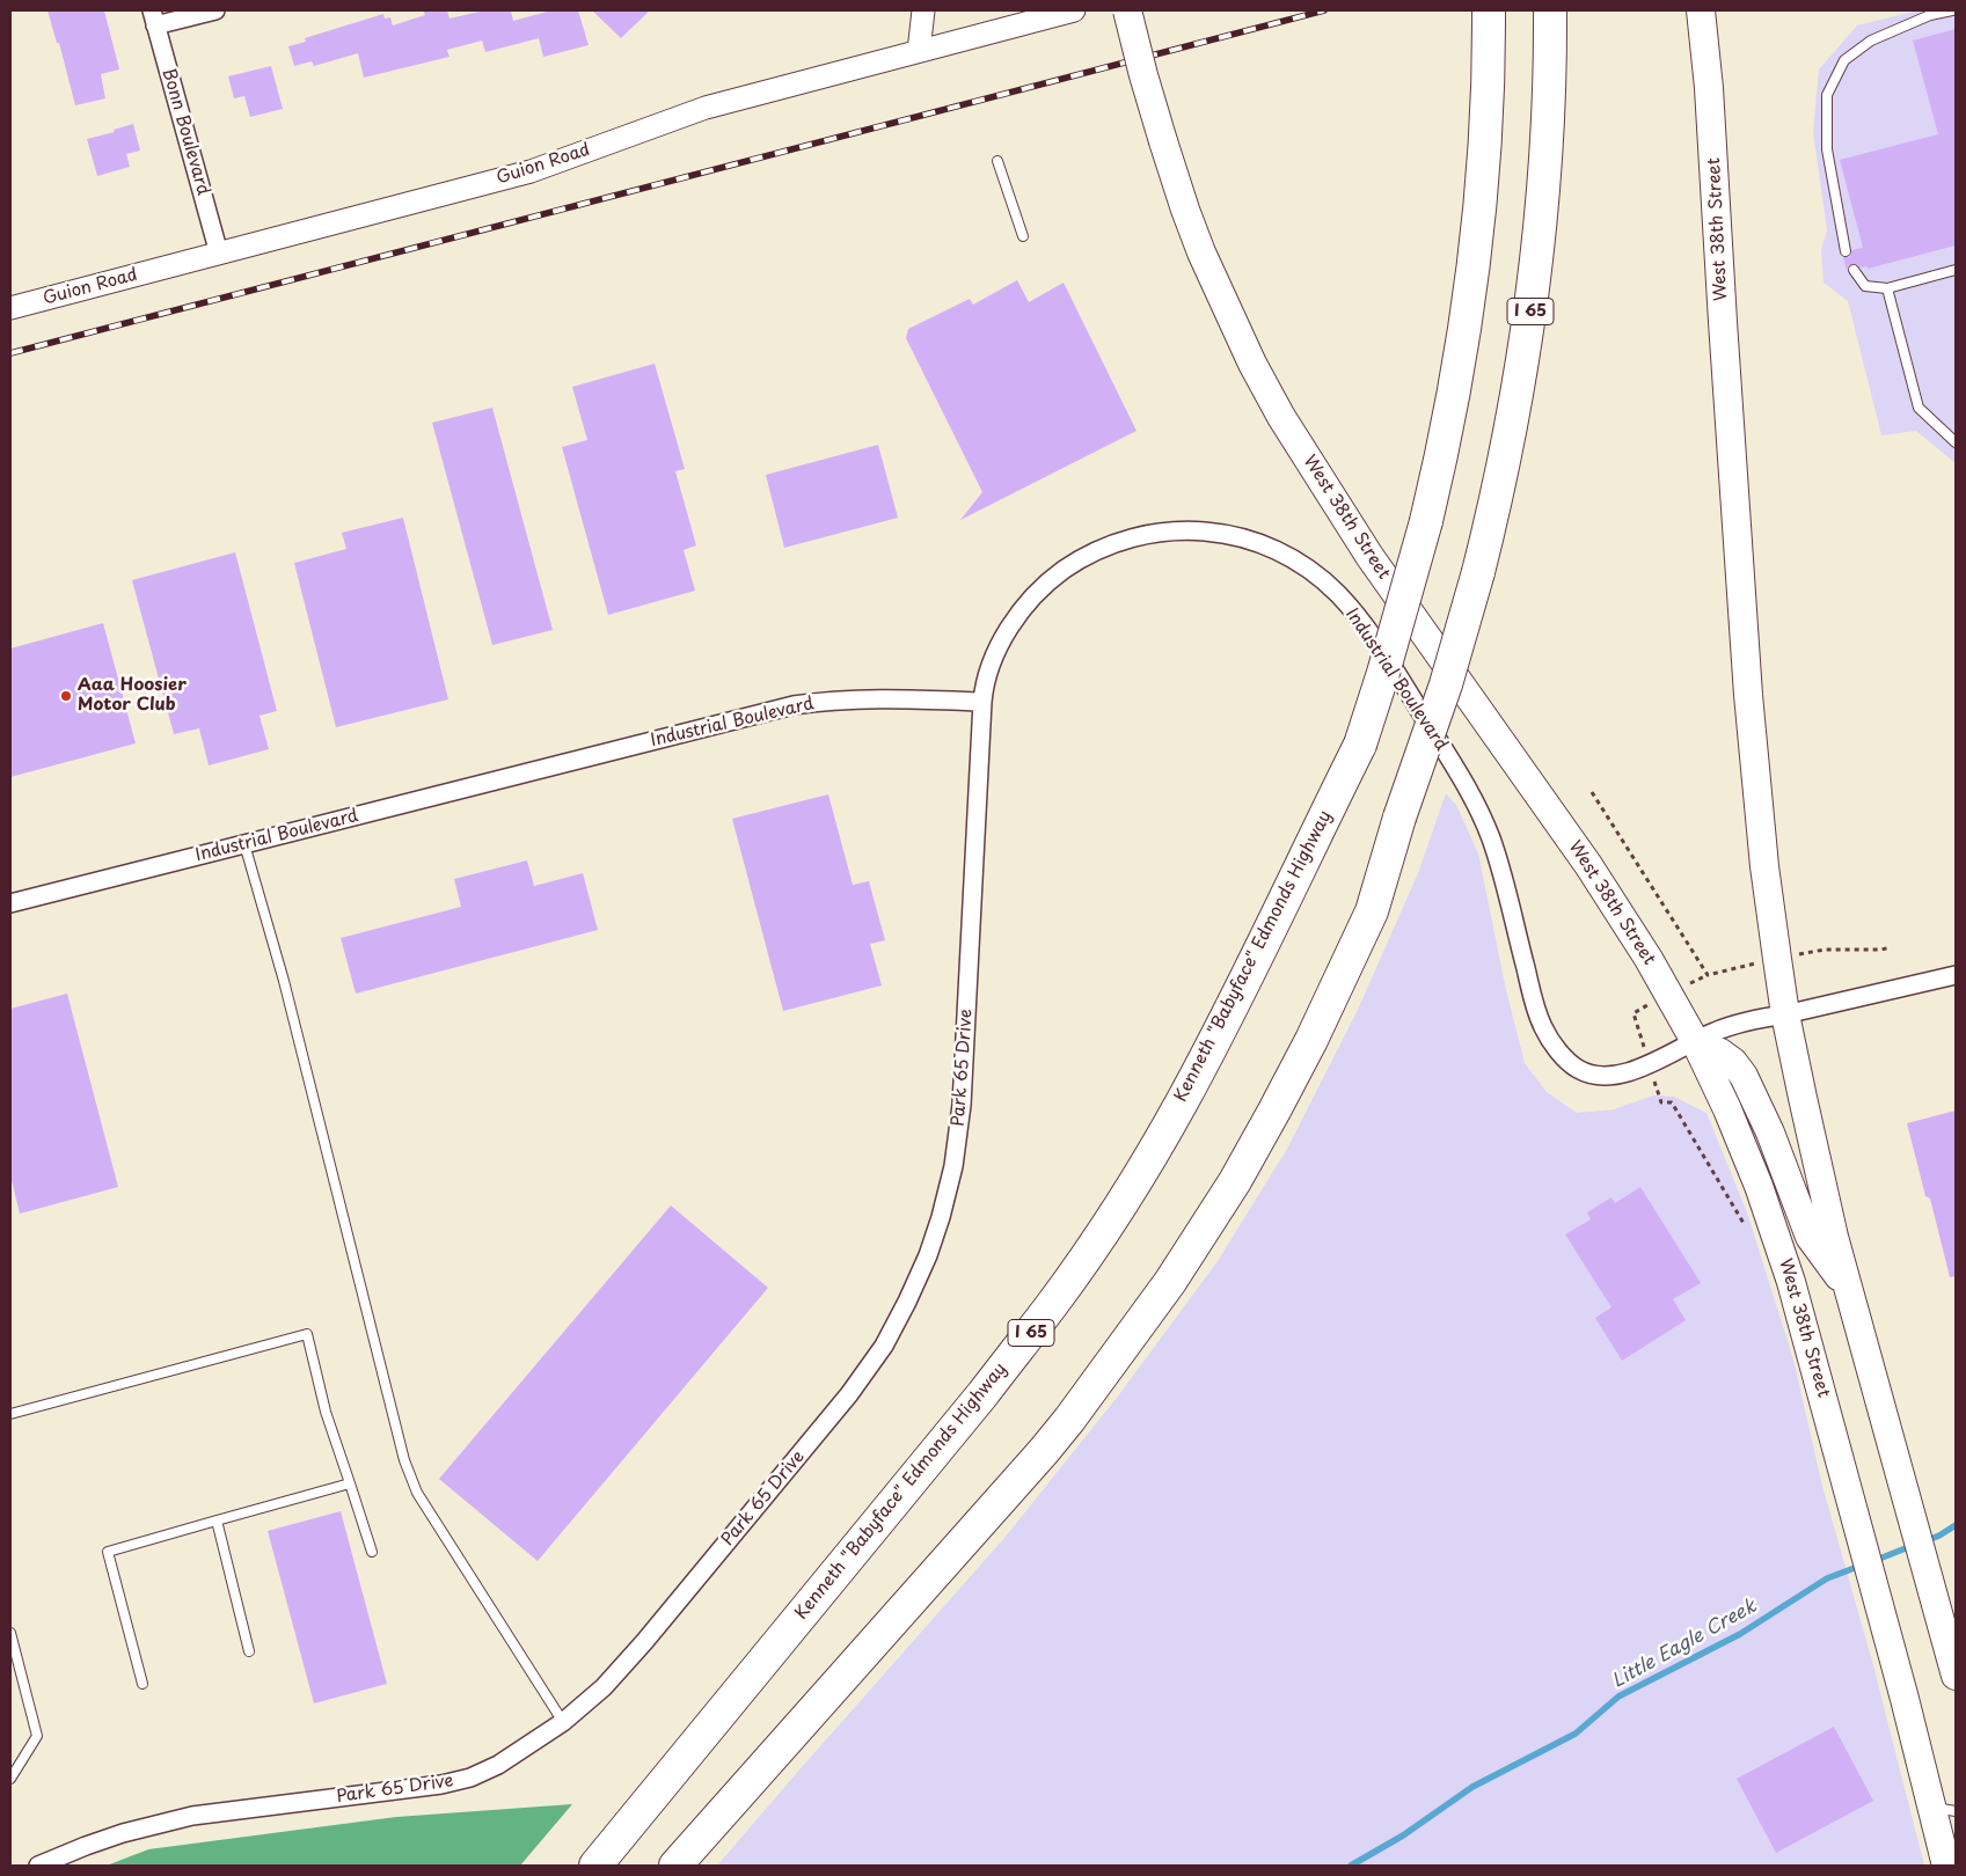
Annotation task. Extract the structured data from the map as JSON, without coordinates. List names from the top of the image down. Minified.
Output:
{"streets":{"highway":["I 65","Kenneth \"Babyface\" Edmonds Highway"],"main road":["West 38th Street"],"street":["Bonn Boulevard","Guion Road","Industrial Boulevard","Park 65 Drive"]},"crossings":[["Bonn Boulevard","Guion Road"],["West 38th Street","Industrial Boulevard"],["Industrial Boulevard","Park 65 Drive"]],"water":["Little Eagle Creek"],"places":["Aaa Hoosier Motor Club"]}
